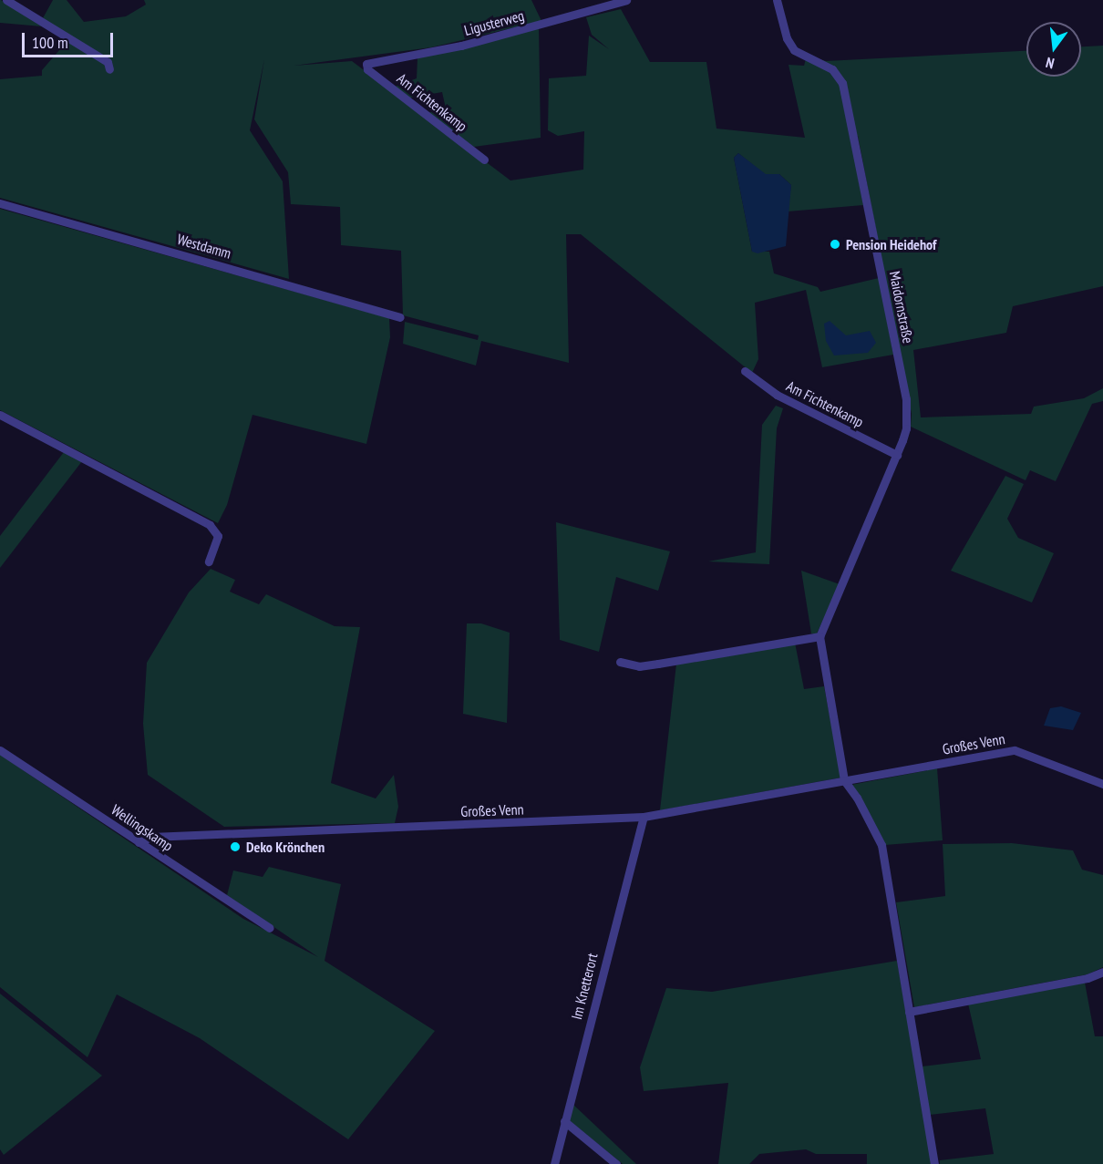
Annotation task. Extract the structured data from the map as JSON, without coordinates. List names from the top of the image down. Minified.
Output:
{"streets":{"street":["Ligusterweg","Am Fichtenkamp","Westdamm","Maidornstraße","Großes Venn","Wellingskamp","Im Knetterort"]},"crossings":[["Ligusterweg","Am Fichtenkamp"],["Am Fichtenkamp","Maidornstraße"],["Großes Venn","Wellingskamp"],["Großes Venn","Im Knetterort"]],"places":["Pension Heidehof","Deko Krönchen"],"scale_bar":"100 m","north":"bottom"}
